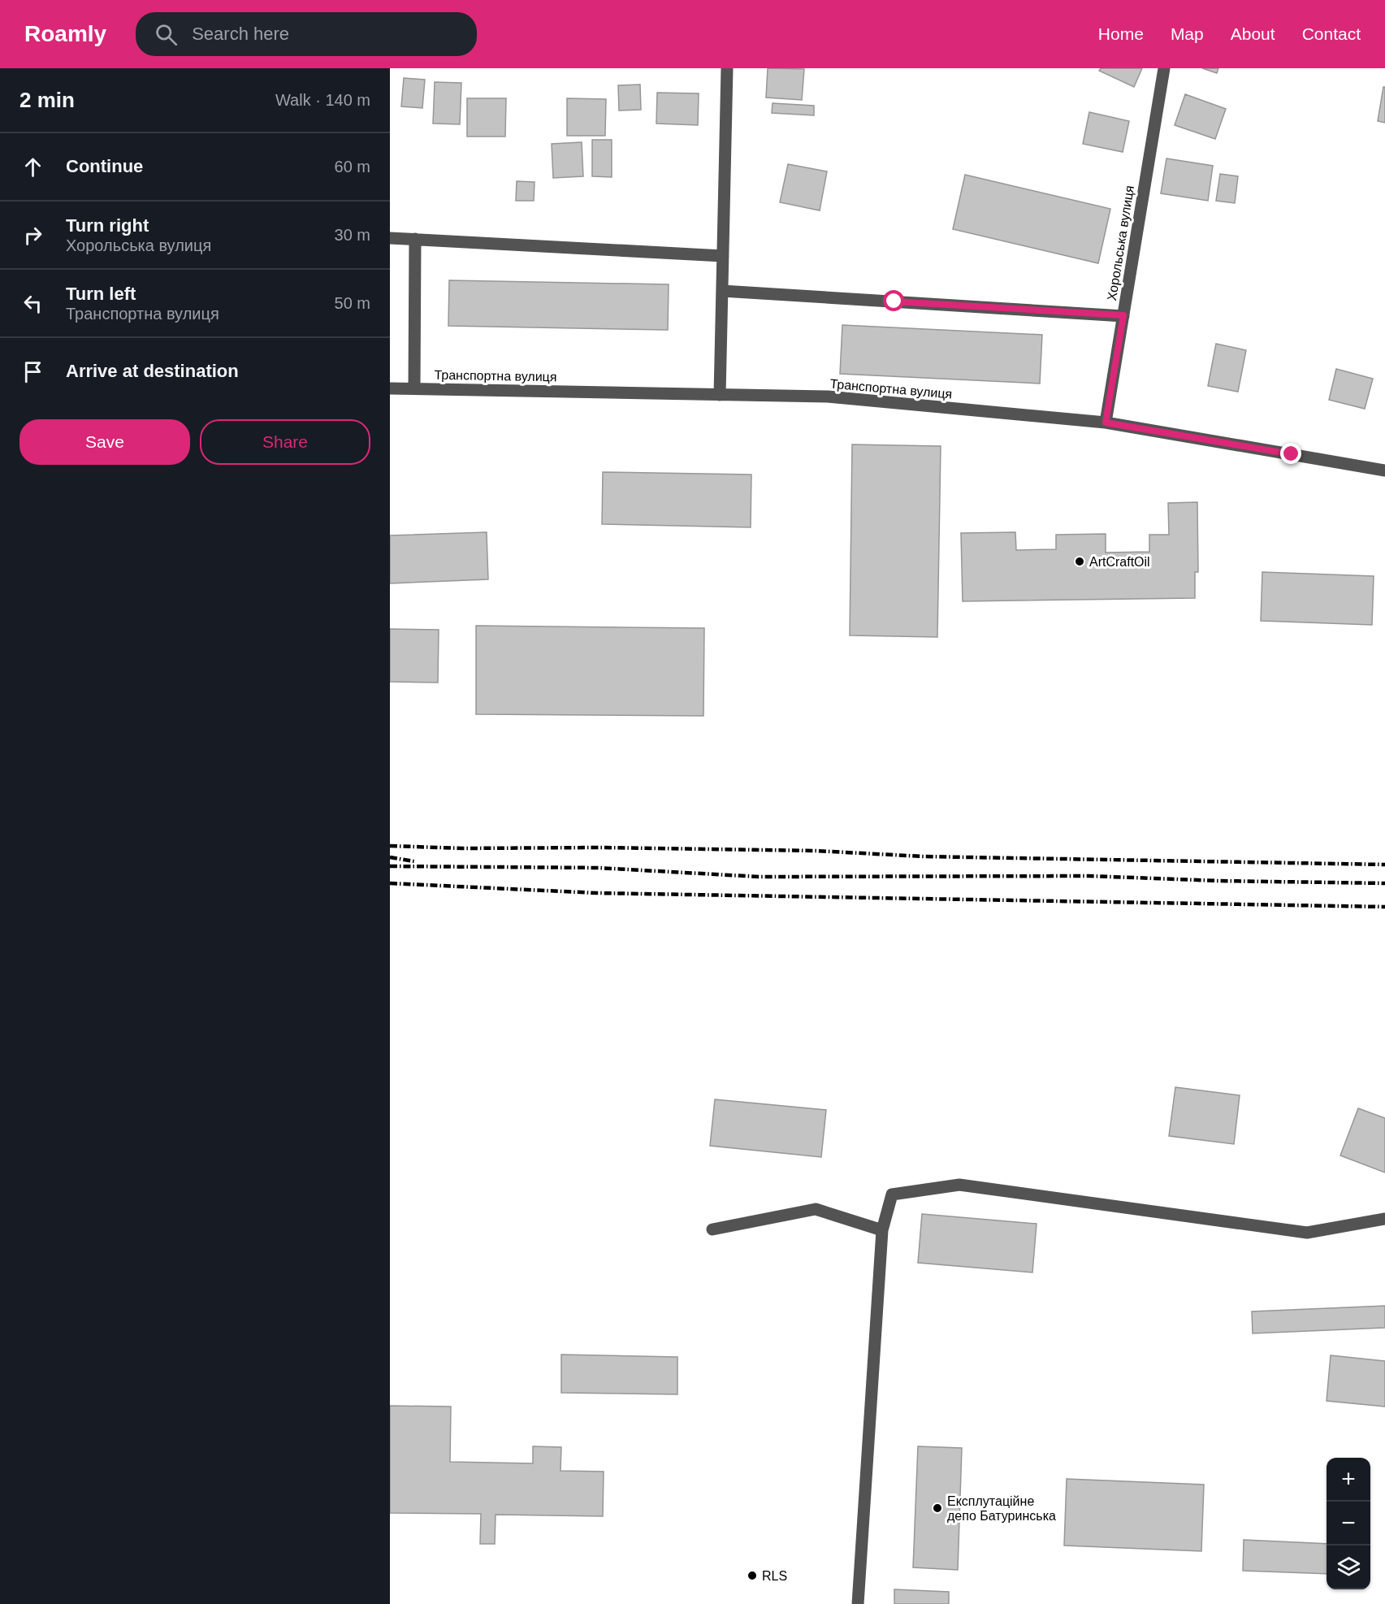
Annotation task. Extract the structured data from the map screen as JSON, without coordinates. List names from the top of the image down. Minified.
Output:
{"streets":{"street":["Хорольська вулиця","Транспортна вулиця"]},"crossings":[["Хорольська вулиця","Транспортна вулиця"]],"places":["ArtCraftOil","Експлутаційне депо Батуринська","RLS"],"page":{"header":"Roamly","search":"Search here","nav":["Home","Map","About","Contact"],"heading":["2 min","Walk · 140 m"],"list":[["Continue","60 m"],["Turn right","Хорольська вулиця","30 m"],["Turn left","Транспортна вулиця","50 m"],"Arrive at destination"],"buttons":["Save","Share"],"map_buttons":["+","−"]}}
